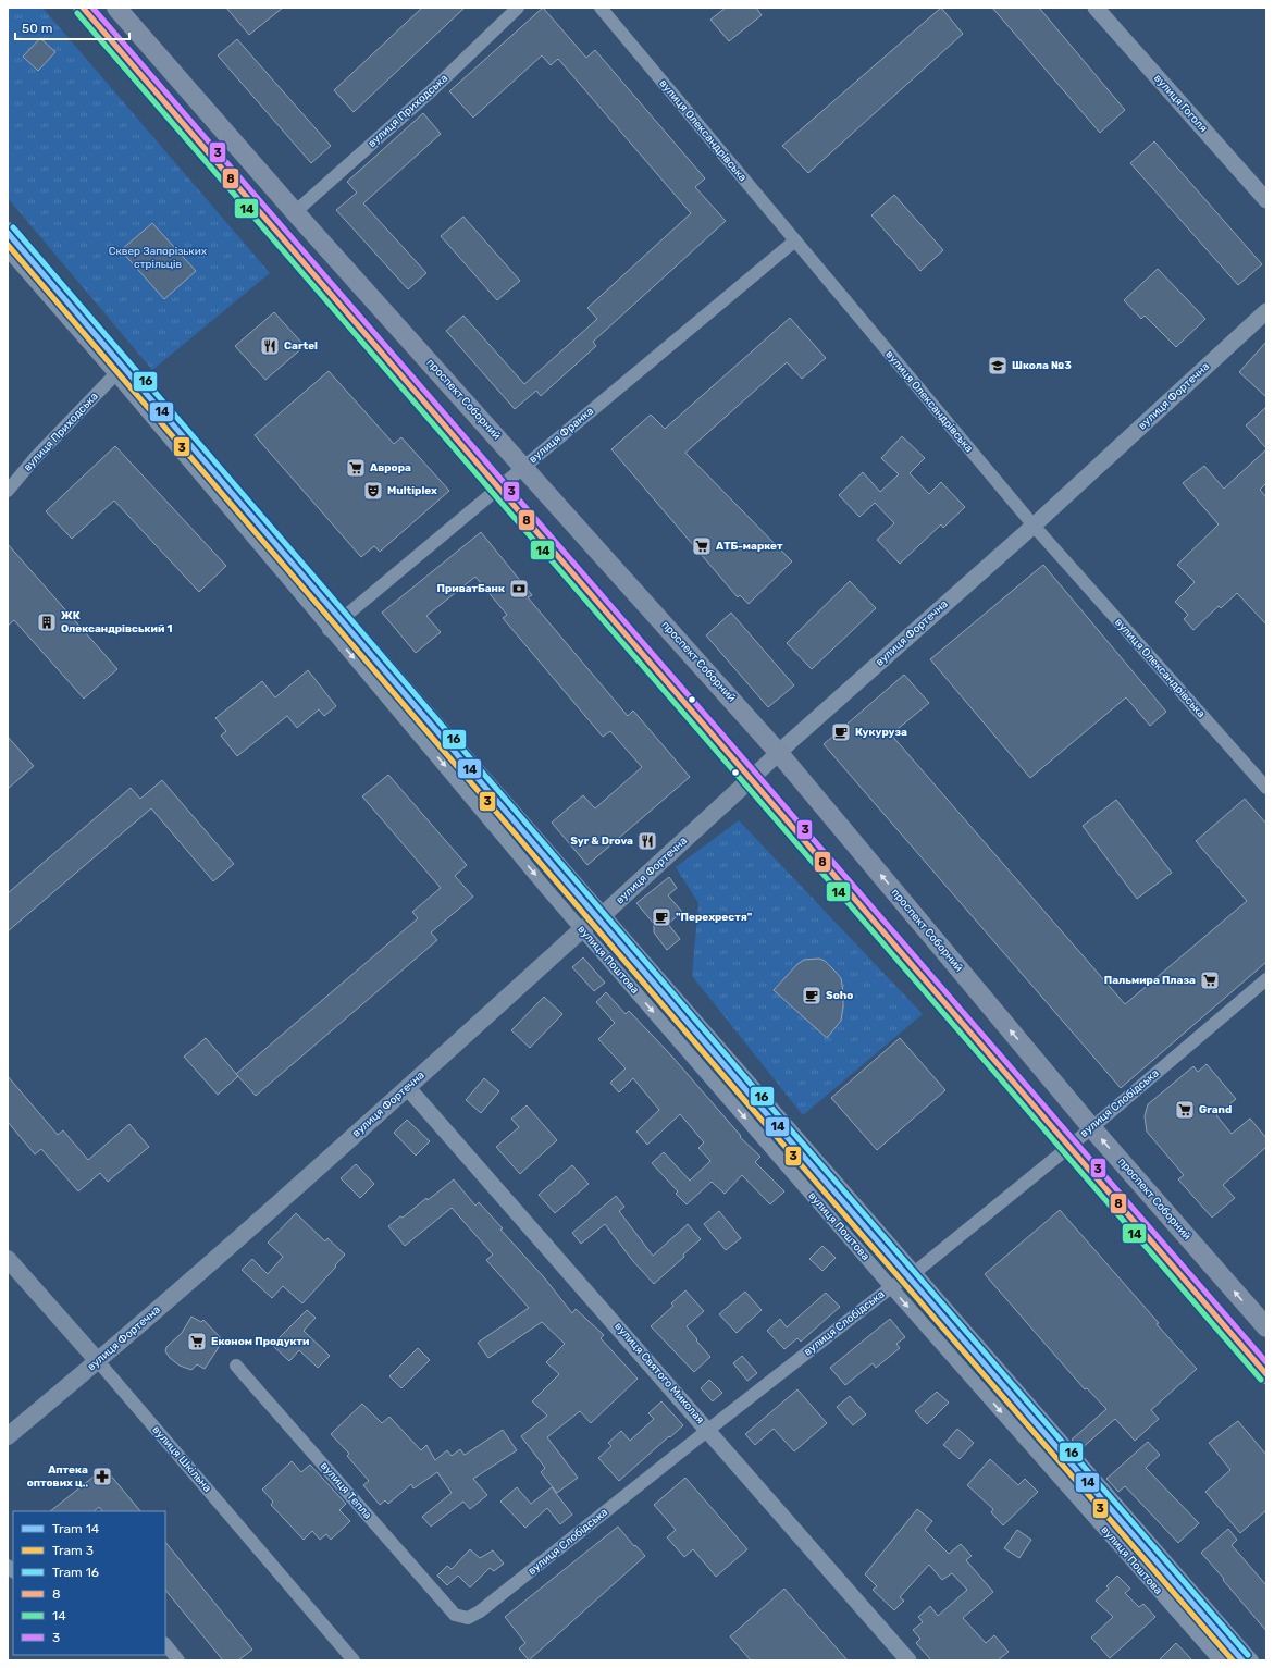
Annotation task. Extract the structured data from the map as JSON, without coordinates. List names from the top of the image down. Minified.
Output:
{"streets":{"main road":["вулиця Фортечна","проспект Соборний","вулиця Шкільна"],"street":["вулиця Гоголя","вулиця Приходська","вулиця Олександрівська","вулиця Франка","вулиця Поштова","вулиця Слобідська","вулиця Святого Миколая","вулиця Тепла"]},"crossings":[["вулиця Приходська","проспект Соборний"],["вулиця Приходська","вулиця Поштова"],["вулиця Олександрівська","вулиця Фортечна"],["вулиця Олександрівська","вулиця Франка"],["вулиця Фортечна","проспект Соборний"],["вулиця Фортечна","вулиця Поштова"],["вулиця Фортечна","вулиця Святого Миколая"],["вулиця Фортечна","вулиця Шкільна"],["проспект Соборний","вулиця Франка"],["проспект Соборний","вулиця Слобідська"],["вулиця Франка","вулиця Поштова"],["вулиця Поштова","вулиця Слобідська"],["вулиця Слобідська","вулиця Святого Миколая"],["вулиця Слобідська","вулиця Тепла"]],"parks":["Сквер Запорізьких стрільців"],"places":{"restaurant":["Cartel","Syr & Drova"],"school or university":["Школа №3"],"supermarket":["Аврора","АТБ-маркет","Пальмира Плаза","Grand","Економ Продукти"],"theatre":["Multiplex"],"bank":["ПриватБанк"],"building":["ЖК Олександрівський 1"],"cafe":["Кукуруза","\"Перехрестя\"","Soho"],"pharmacy":["Аптека оптових ц‥"]},"lines":["transit line 8","transit line 3","transit line 14","tram line 16","tram line 14","tram line 3"],"legend":["Tram 14","Tram 3","Tram 16","8","14","3"],"scale_bar":"50 m"}
